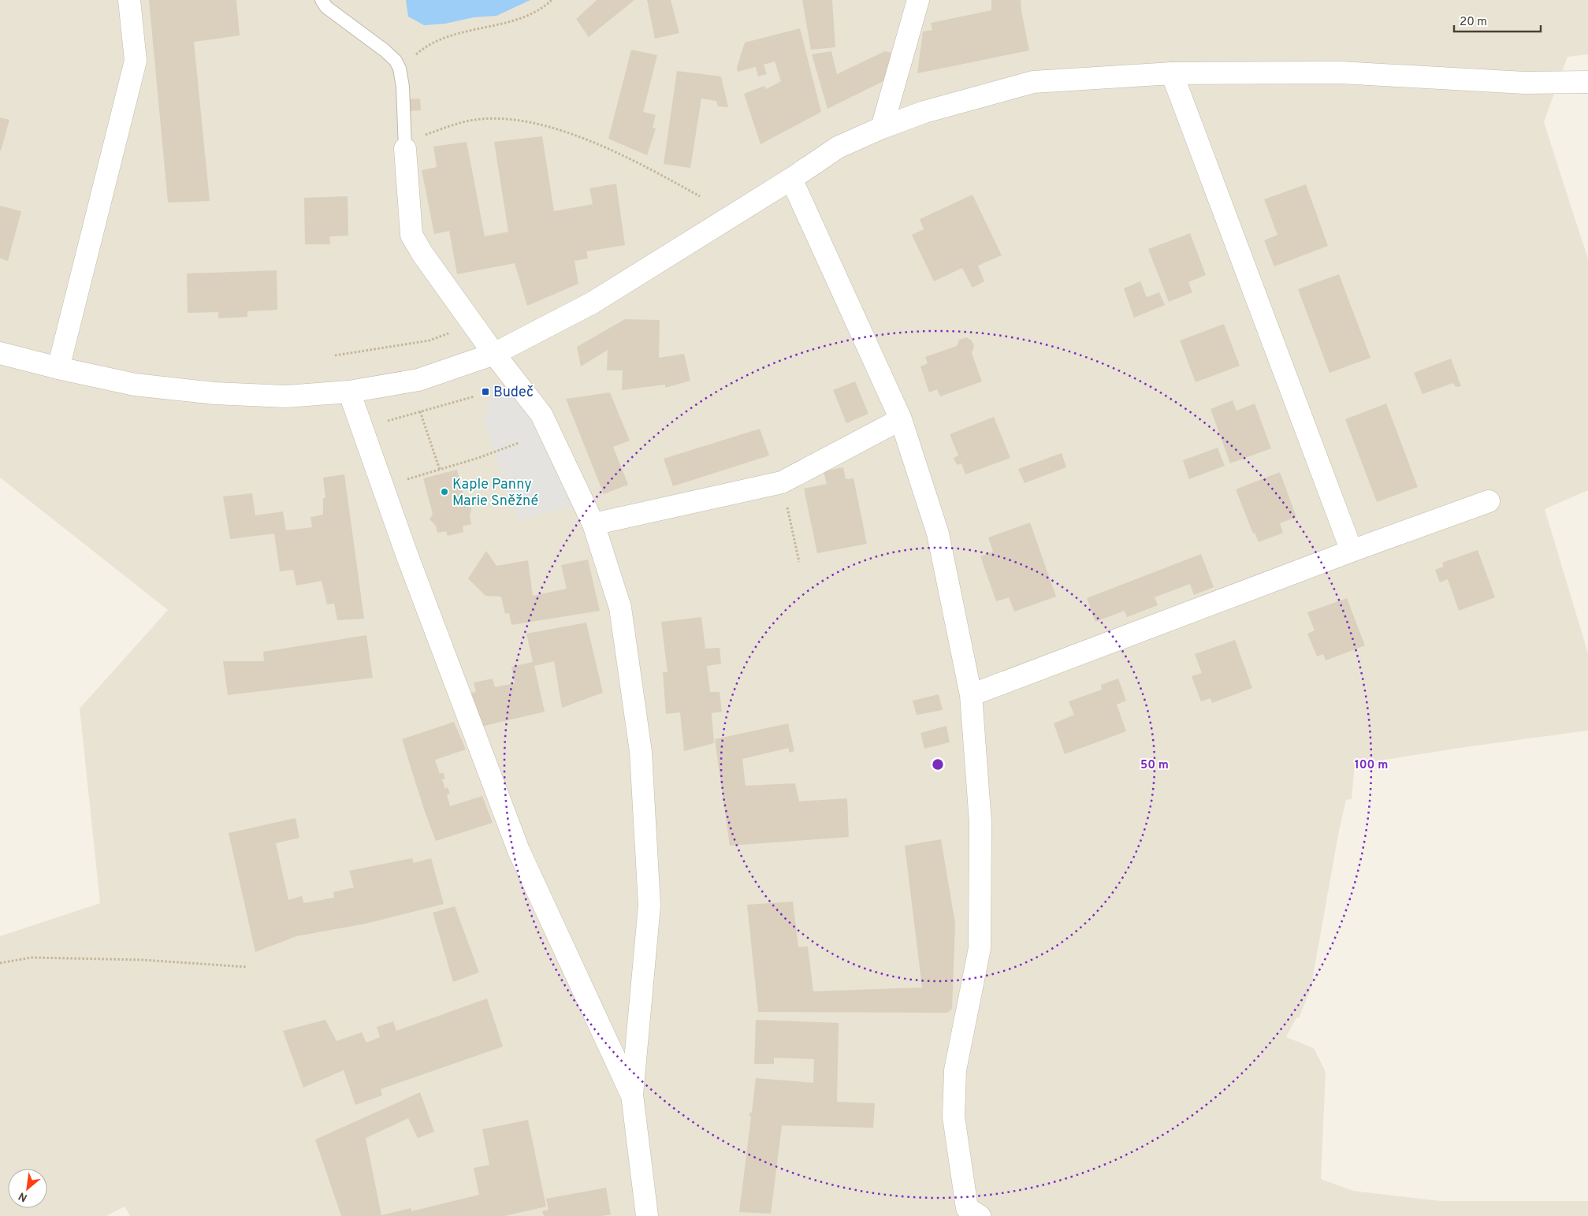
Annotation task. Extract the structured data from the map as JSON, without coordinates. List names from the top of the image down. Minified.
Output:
{"places":{"transit":["Budeč"],"other":["Kaple Panny Marie Sněžné"]},"scale_bar":"20 m","north":"bottom left","rings":["50 m","100 m"]}
